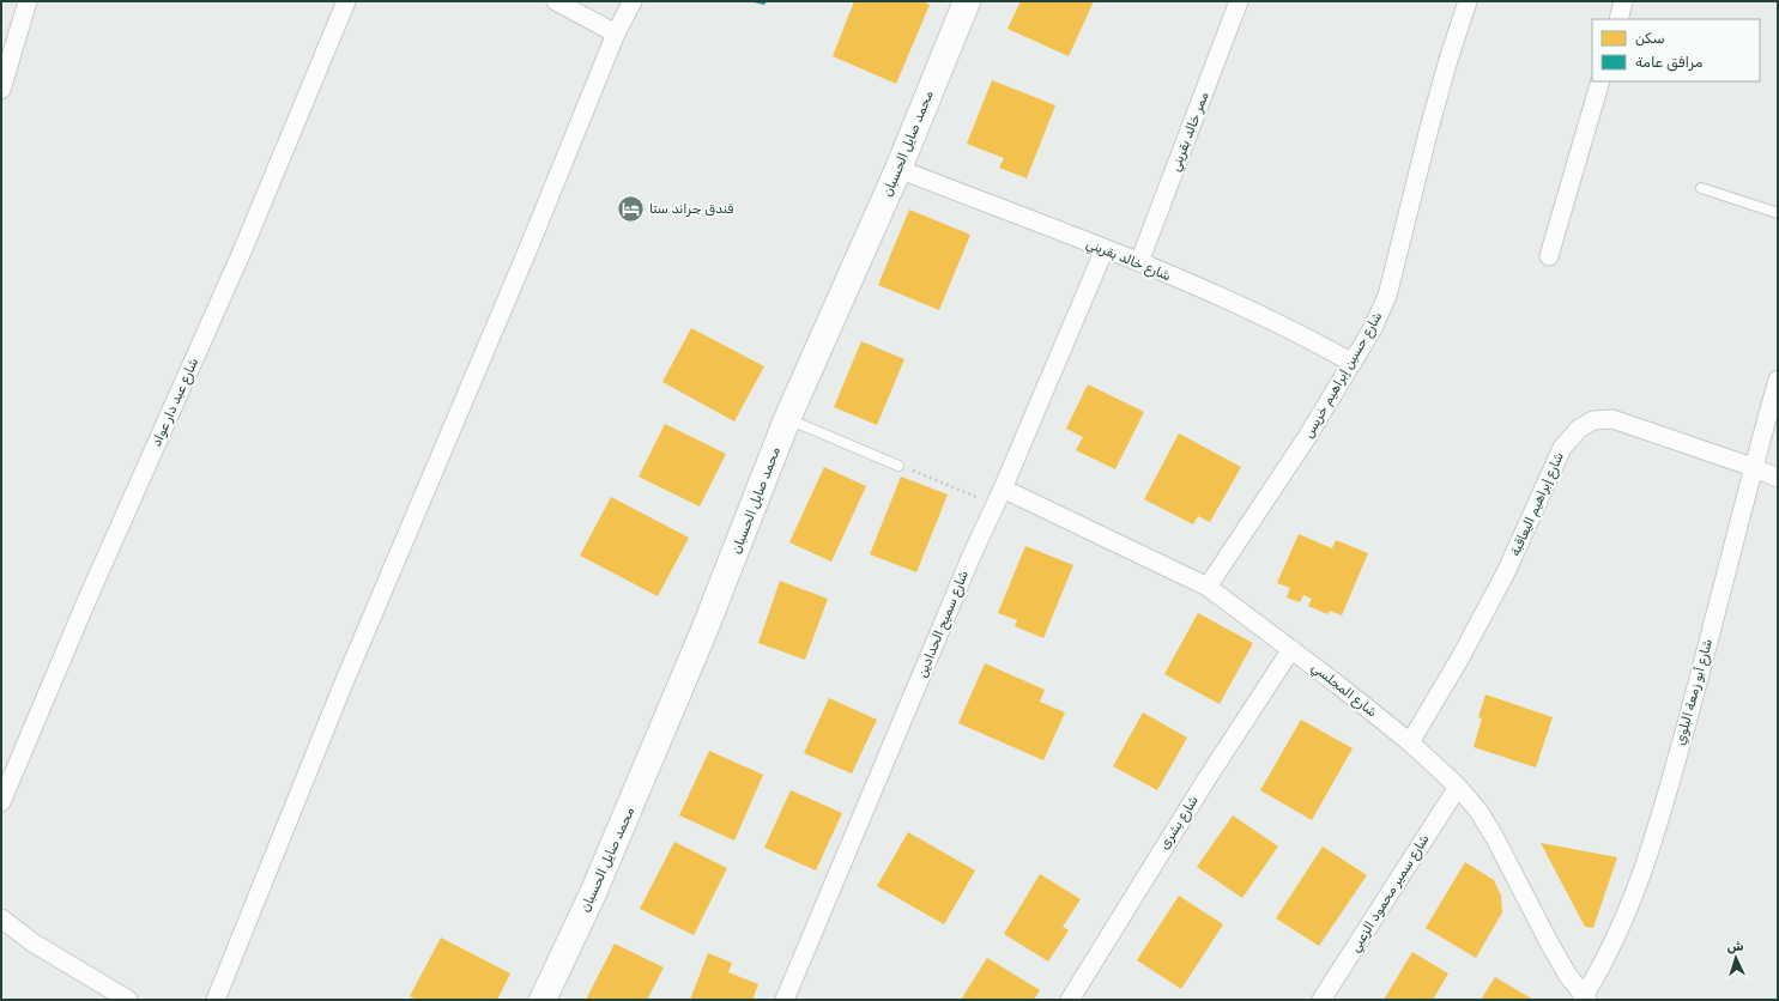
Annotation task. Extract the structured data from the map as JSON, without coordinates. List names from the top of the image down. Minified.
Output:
{"streets":{"street":["ممر خالد بقريني","محمد صايل الحسبان","شارع خالد بقريني","شارع حسين إبراهيم خريس","شارع عبد دار عواد","شارع إبراهيم اليعاقبة","شارع سميح الحدادين","شارع المجلسي","شارع أبو زمعة البلوي","شارع بشرى","شارع سمير محمود الزعبي"]},"crossings":[["ممر خالد بقريني","شارع خالد بقريني"],["محمد صايل الحسبان","شارع خالد بقريني"],["شارع خالد بقريني","شارع حسين إبراهيم خريس"],["شارع خالد بقريني","شارع سميح الحدادين"],["شارع حسين إبراهيم خريس","شارع المجلسي"],["شارع إبراهيم اليعاقبة","شارع المجلسي"],["شارع إبراهيم اليعاقبة","شارع أبو زمعة البلوي"],["شارع سميح الحدادين","شارع المجلسي"],["شارع المجلسي","شارع أبو زمعة البلوي"],["شارع المجلسي","شارع بشرى"],["شارع المجلسي","شارع سمير محمود الزعبي"]],"places":{"hotel":["فندق جراند ستا"]},"legend":["سكن","مرافق عامة"],"north":"top"}
